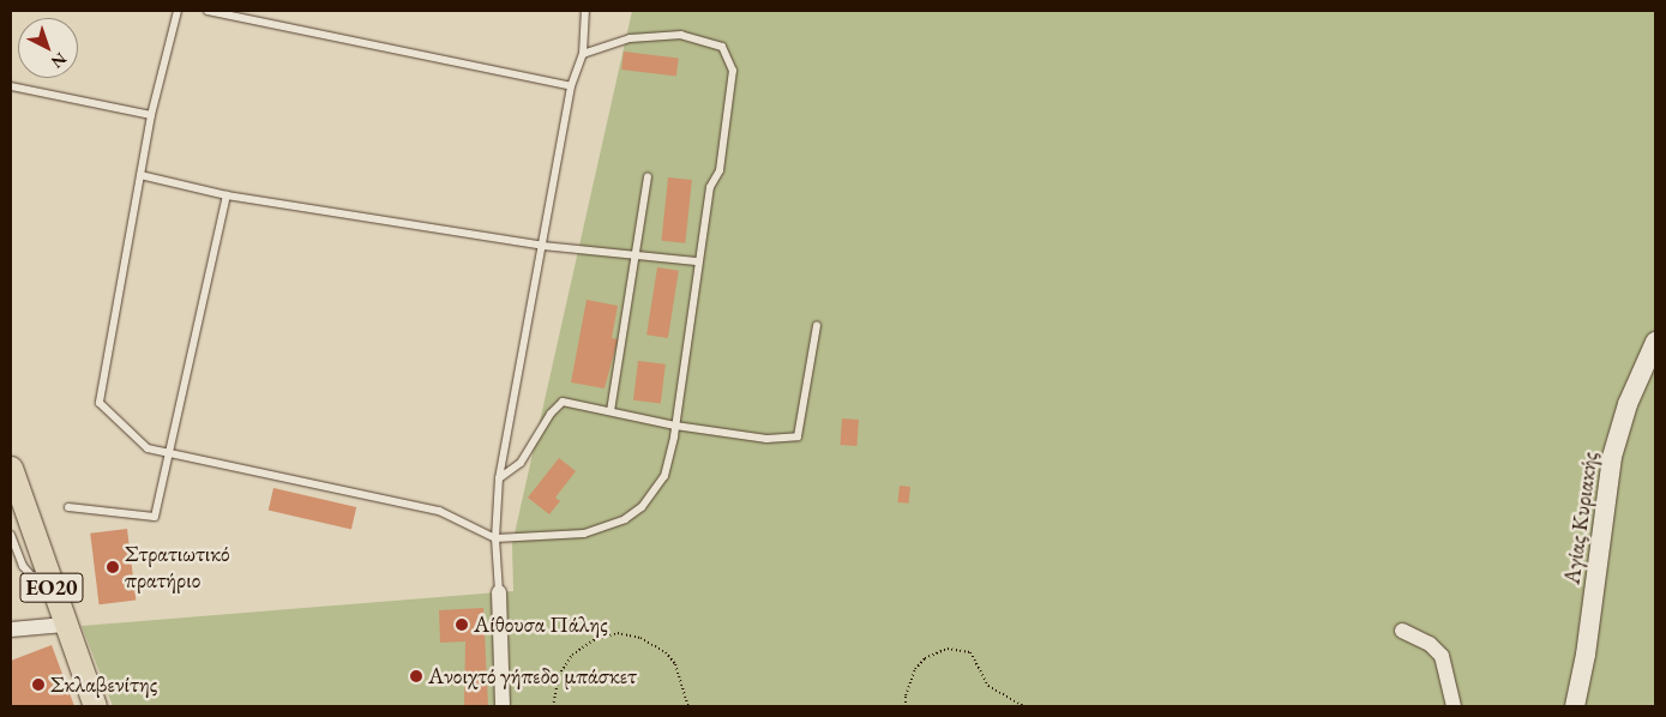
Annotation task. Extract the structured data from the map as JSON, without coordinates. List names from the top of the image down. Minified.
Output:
{"streets":{"main road":["ΕΟ20"],"street":["Αγίας Κυριακής"]},"places":["Στρατιωτικό πρατήριο","Αίθουσα Πάλης","Ανοιχτό γήπεδο μπάσκετ","Σκλαβενίτης"],"north":"bottom right"}
